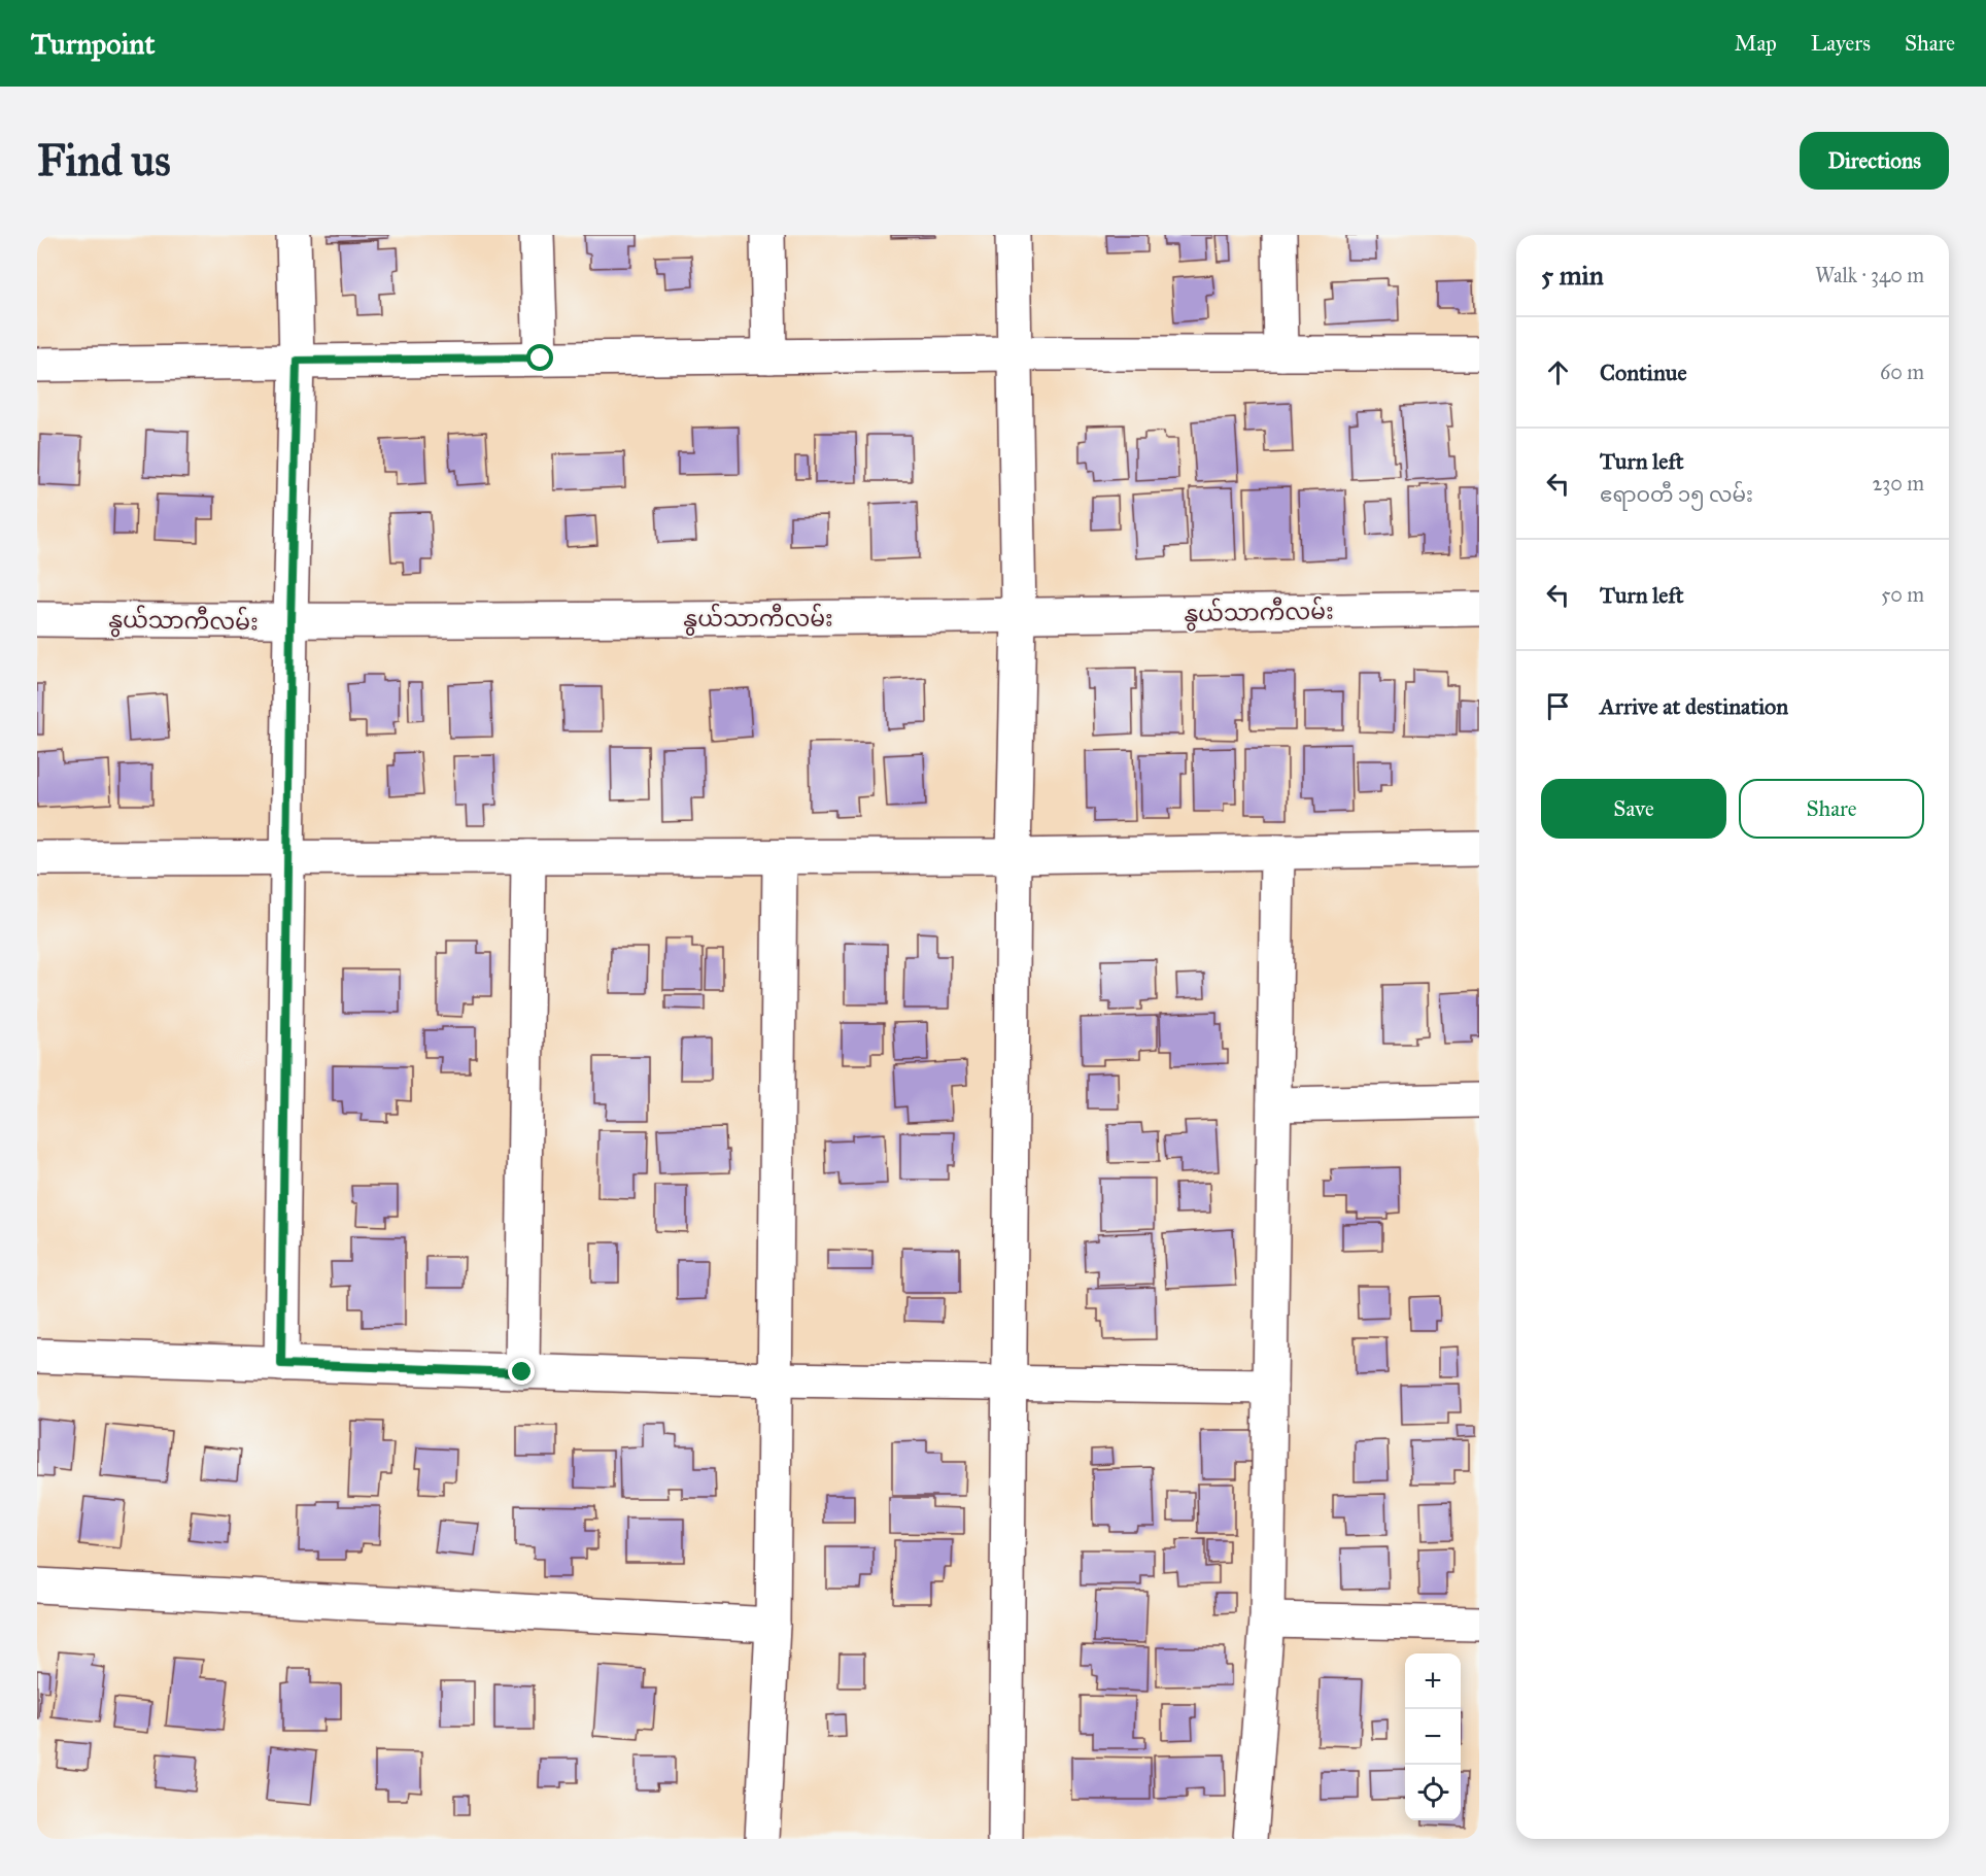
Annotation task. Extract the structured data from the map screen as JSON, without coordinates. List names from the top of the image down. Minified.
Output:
{"streets":{"street":["နွယ်သာကီလမ်း"]},"page":{"header":"Turnpoint","nav":["Map","Layers","Share"],"buttons":["Directions",["Save","Share"]],"title":"Find us","heading":["5 min","Walk · 340 m"],"list":[["Continue","60 m"],["Turn left","ဧရာဝတီ ၁၅ လမ်း","230 m"],["Turn left","50 m"],"Arrive at destination"],"map_buttons":["+","−"]}}
